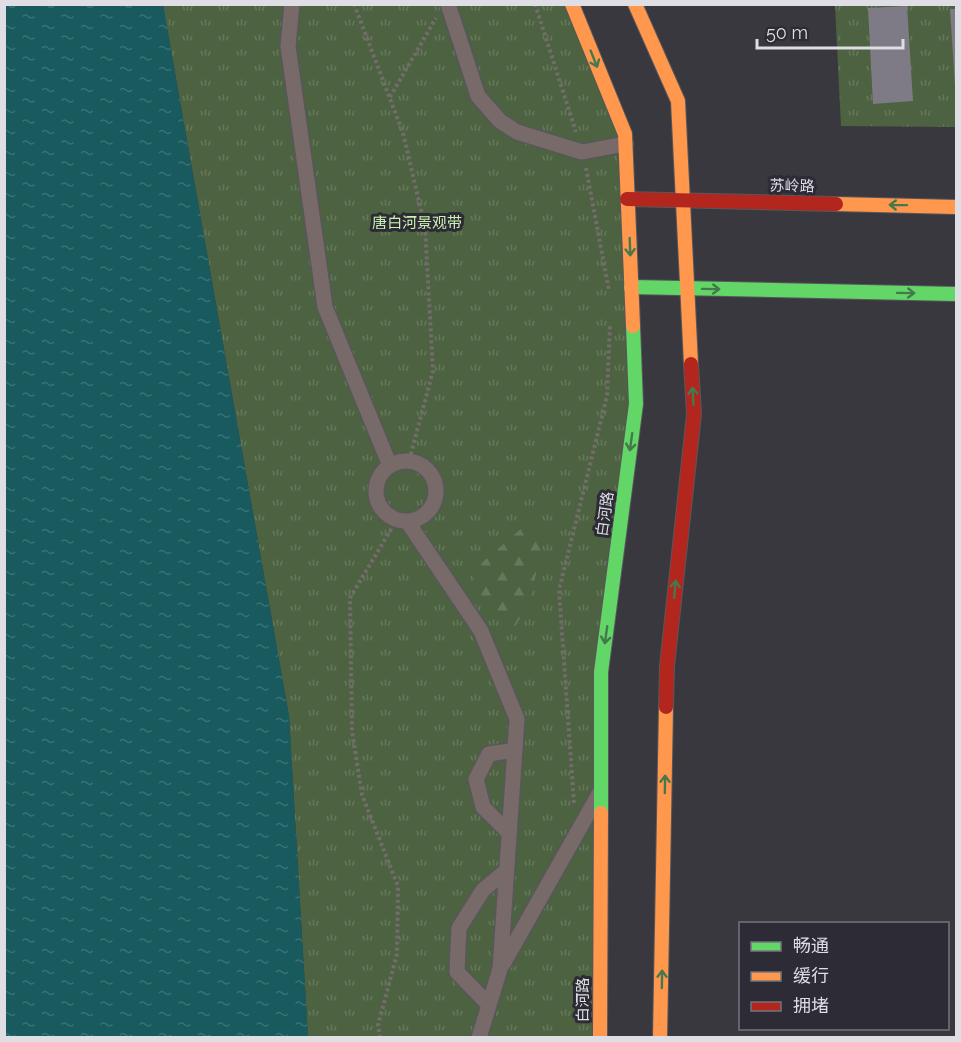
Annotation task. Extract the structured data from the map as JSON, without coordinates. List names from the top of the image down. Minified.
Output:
{"streets":{"street":["苏岭路","白河路"]},"crossings":[["苏岭路","白河路"]],"parks":["唐白河景观带"],"legend":["畅通","缓行","拥堵"],"scale_bar":"50 m"}
